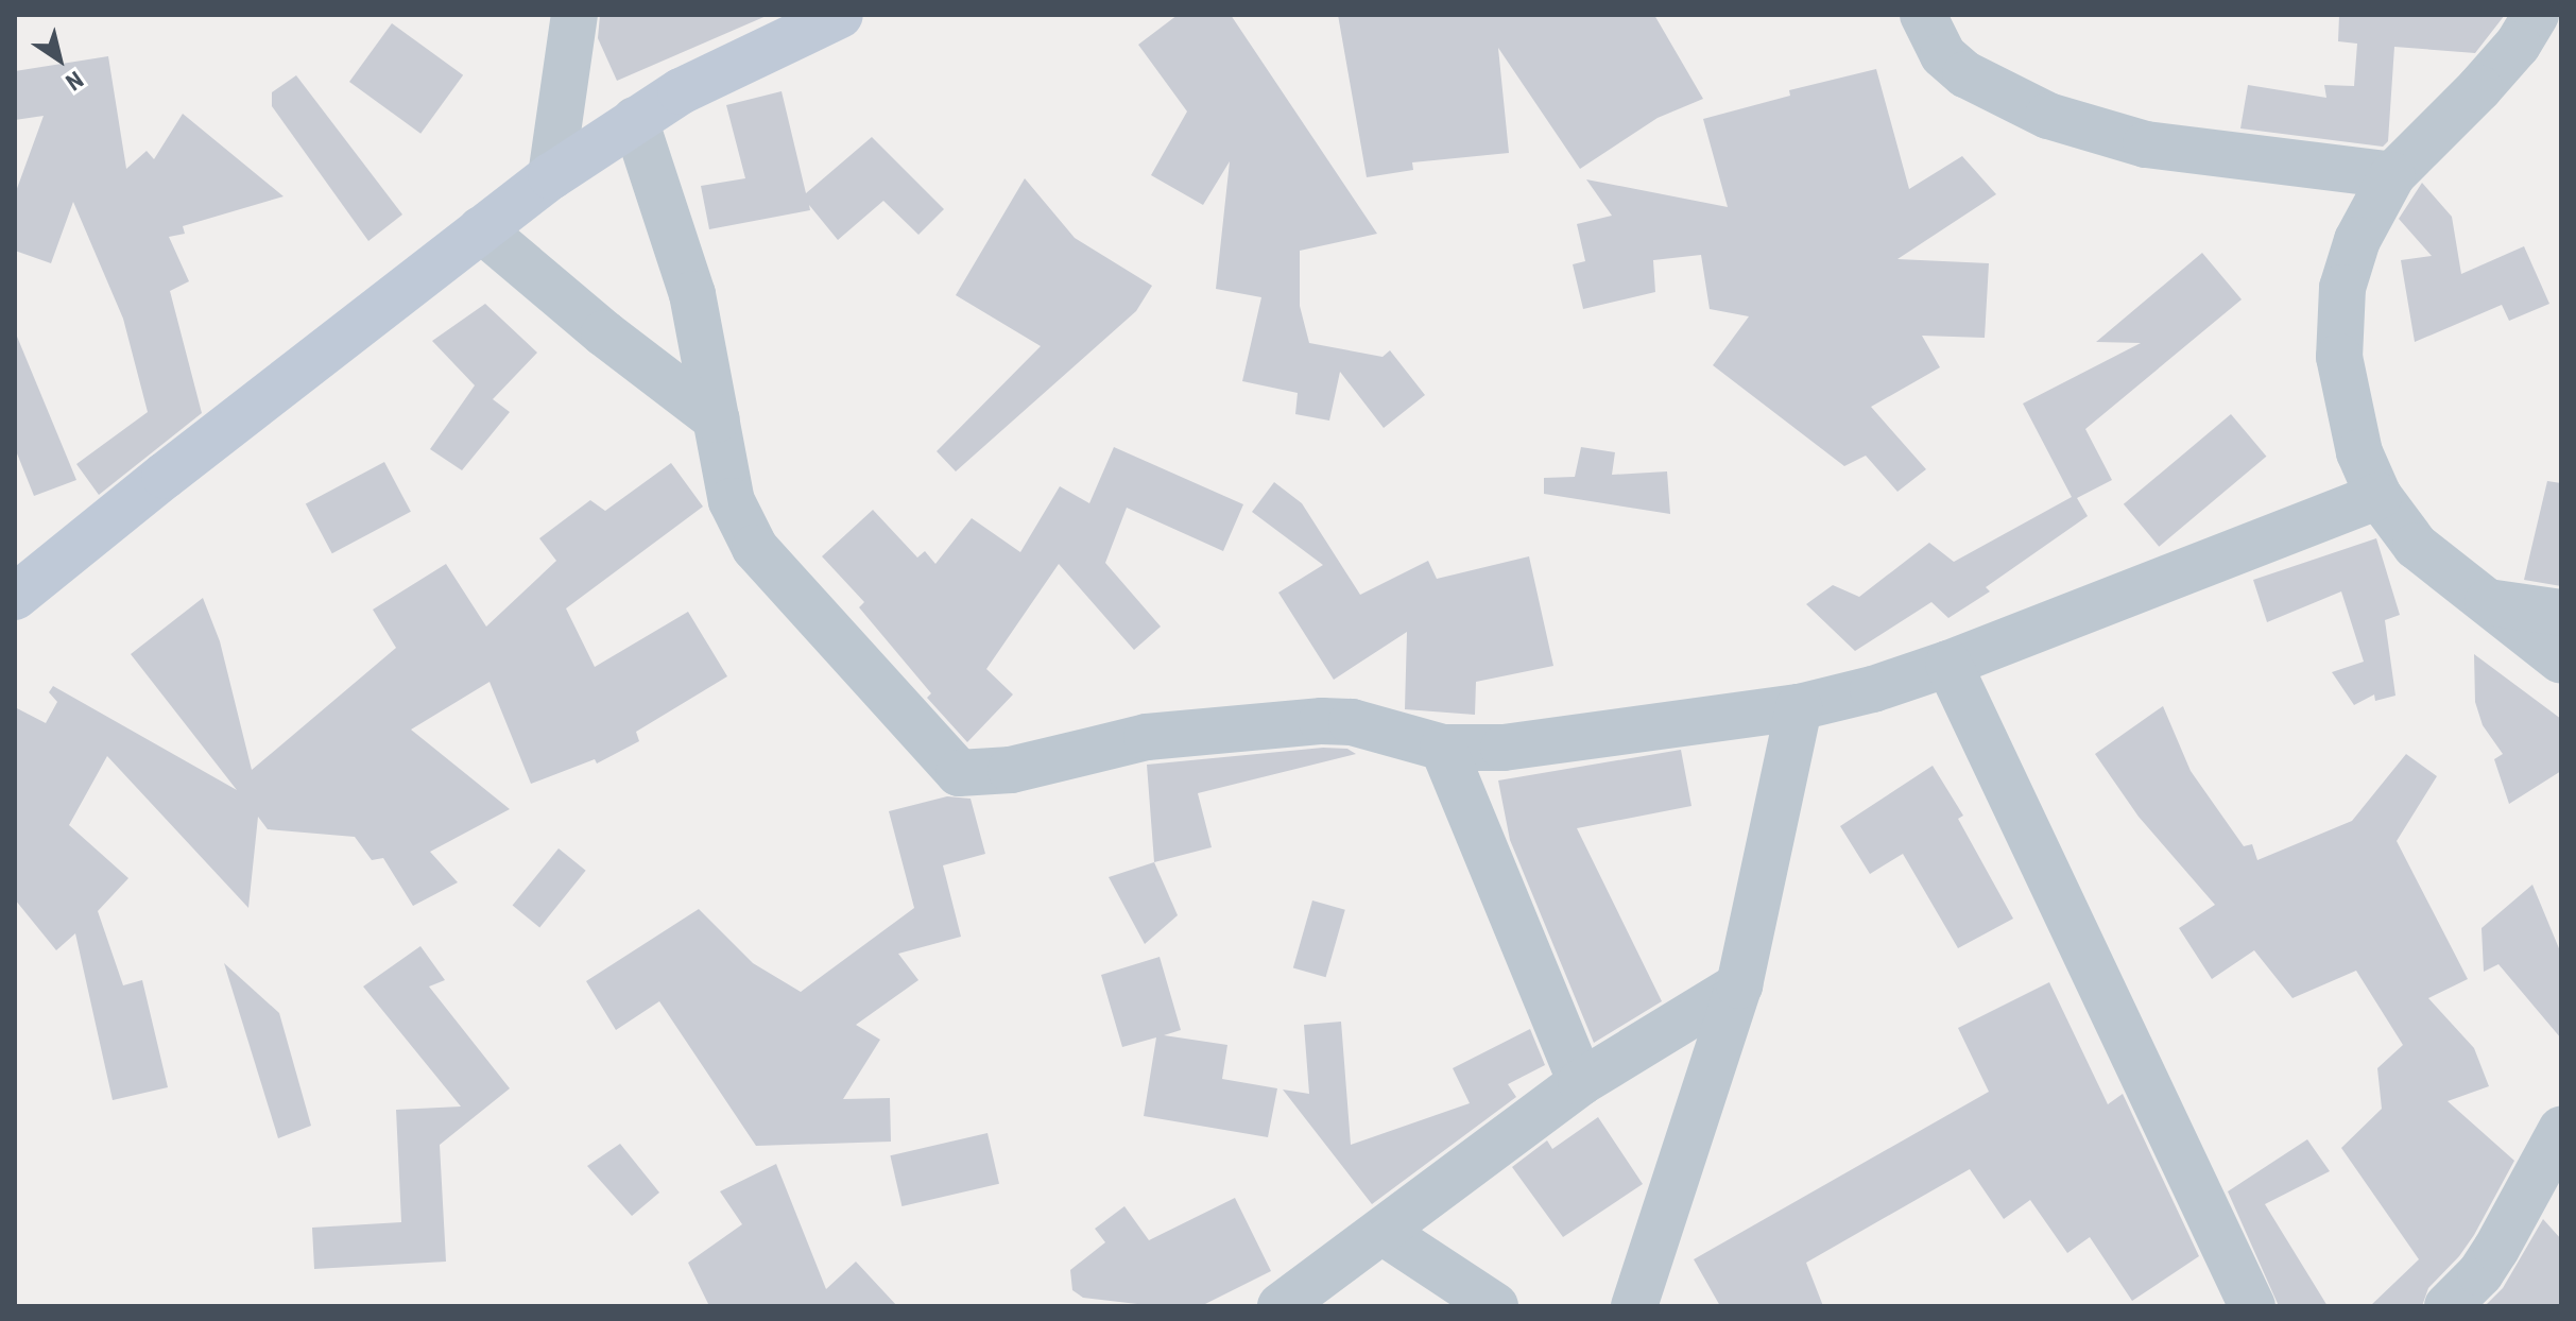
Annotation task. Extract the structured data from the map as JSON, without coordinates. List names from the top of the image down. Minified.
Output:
{"north":"bottom right"}
